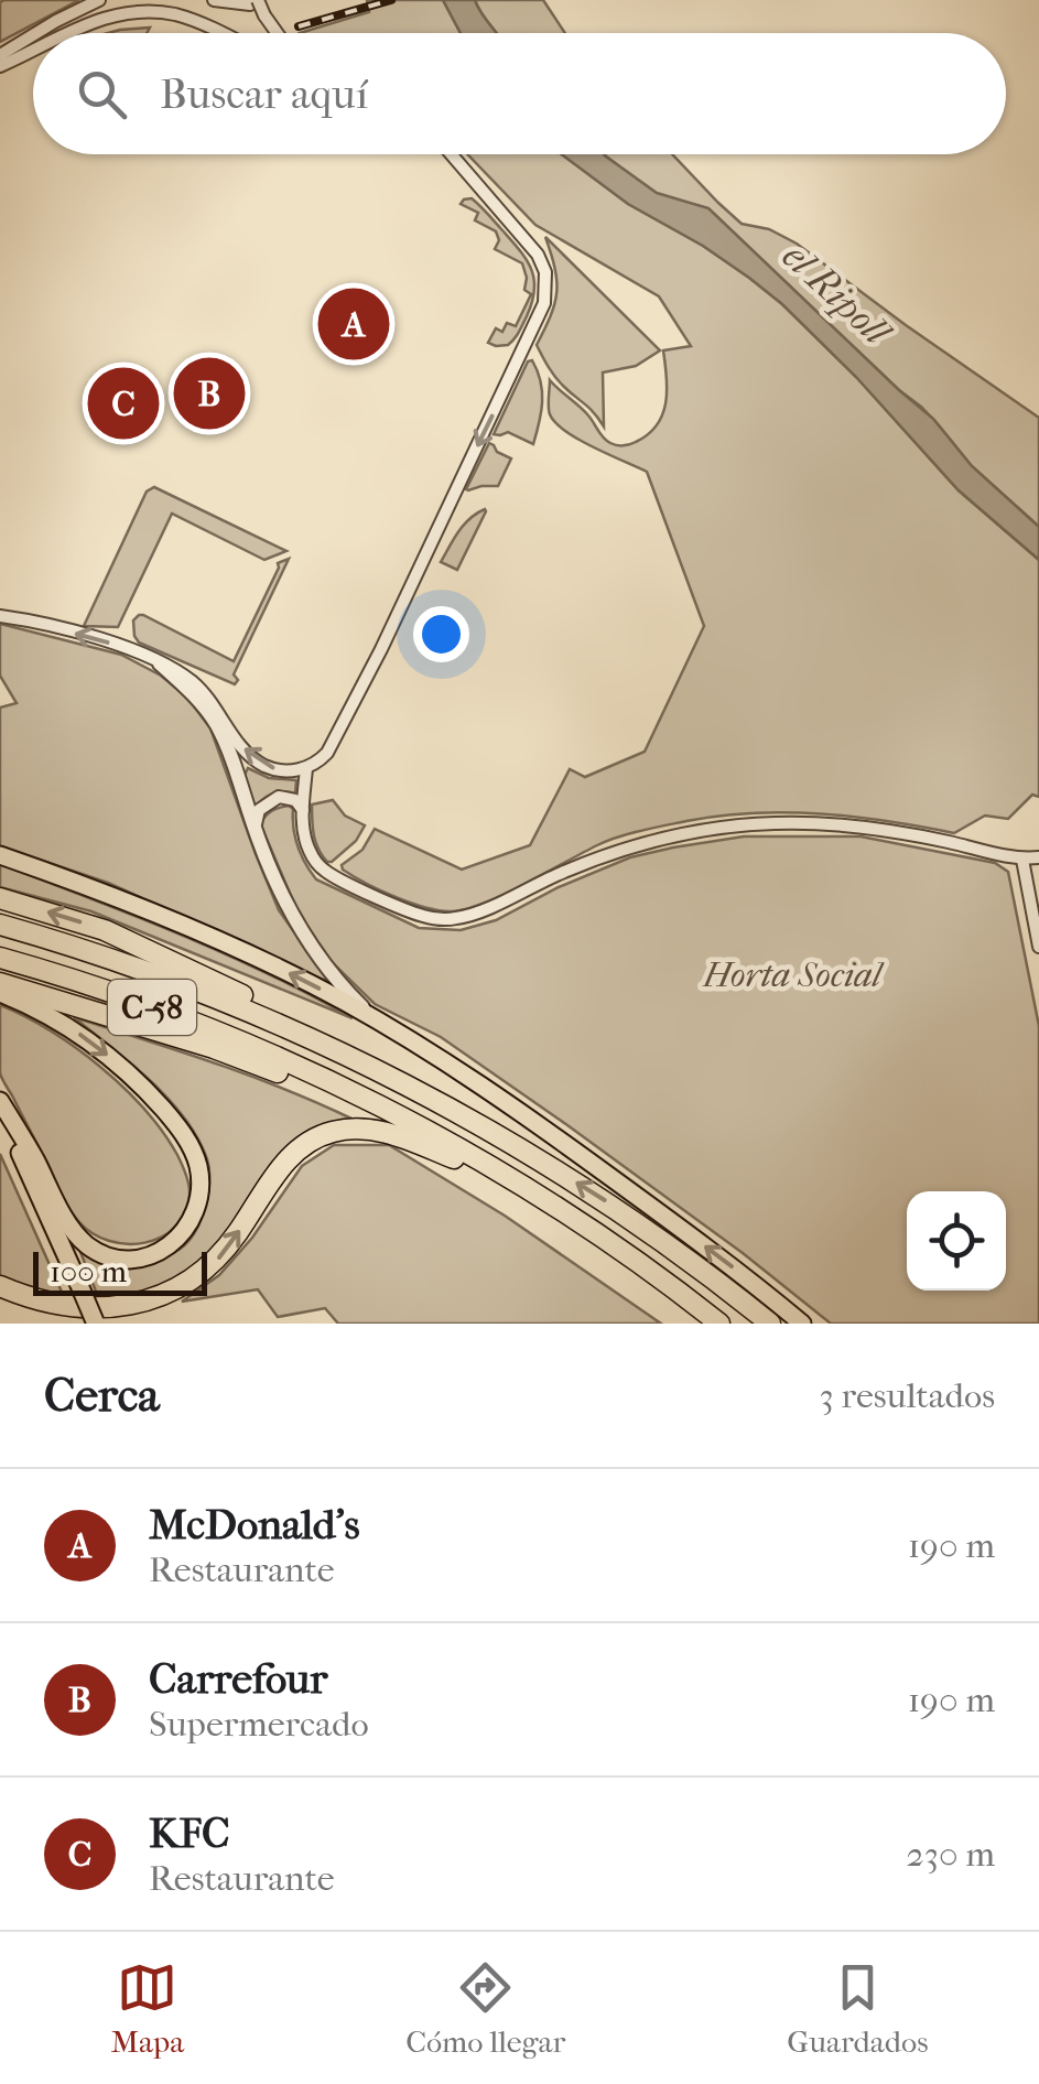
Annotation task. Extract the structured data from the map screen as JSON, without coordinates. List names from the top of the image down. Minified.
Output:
{"streets":{"highway":["C-58"]},"water":["el Ripoll"],"parks":["Horta Social"],"scale_bar":"100 m","page":{"search":"Buscar aquí","pins":["A","B","C"],"scale":"100 m","heading":["Cerca","3 resultados"],"list":[{"mark":"A","name":"McDonald's","note":"Restaurante","value":"190 m"},{"mark":"B","name":"Carrefour","note":"Supermercado","value":"190 m"},{"mark":"C","name":"KFC","note":"Restaurante","value":"230 m"}],"nav":["Mapa","Cómo llegar","Guardados"]}}
